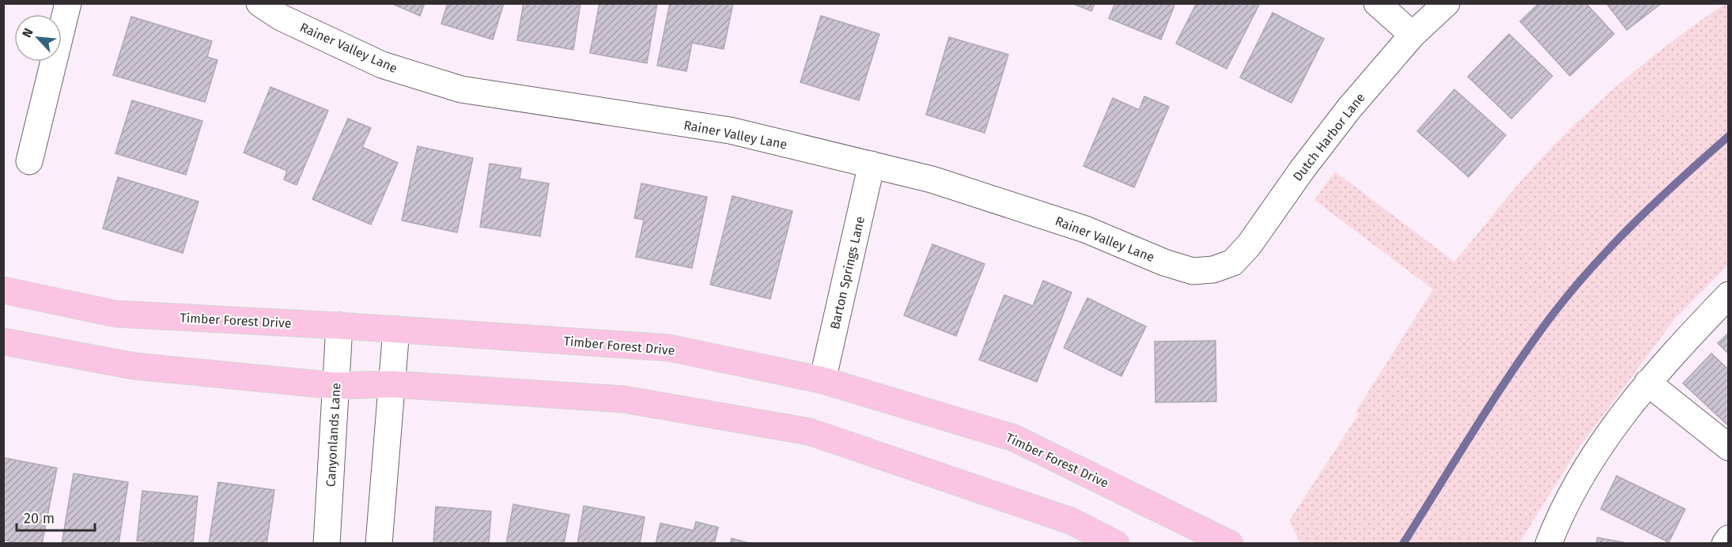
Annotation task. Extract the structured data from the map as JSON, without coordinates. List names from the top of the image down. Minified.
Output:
{"streets":{"main road":["Timber Forest Drive"],"street":["Rainer Valley Lane","Dutch Harbor Lane","Barton Springs Lane","Canyonlands Lane"]},"crossings":[["Rainer Valley Lane","Dutch Harbor Lane"],["Rainer Valley Lane","Barton Springs Lane"],["Barton Springs Lane","Timber Forest Drive"],["Timber Forest Drive","Canyonlands Lane"]],"scale_bar":"20 m","north":"top left"}
